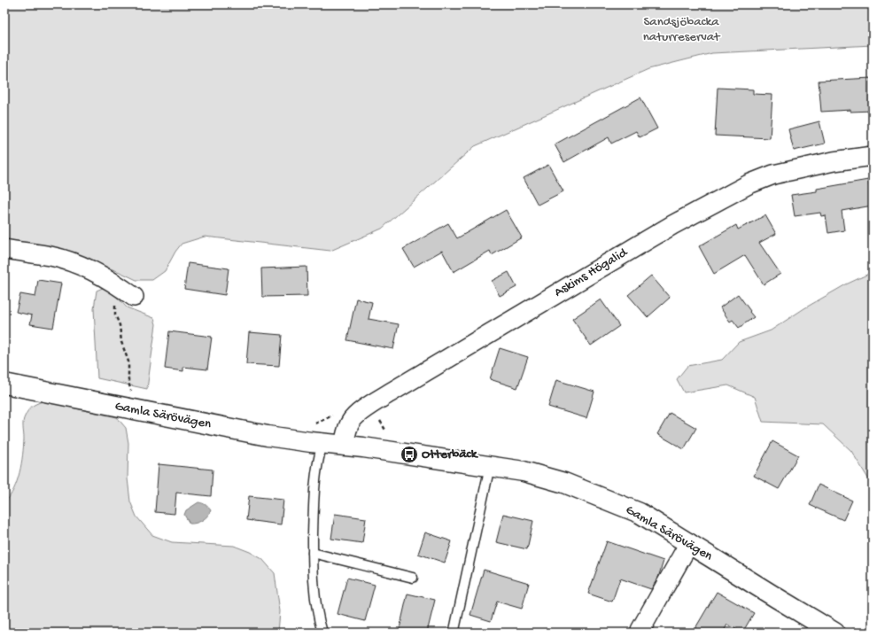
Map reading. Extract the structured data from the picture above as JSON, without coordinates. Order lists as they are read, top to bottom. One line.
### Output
{"streets":{"street":["Askims Högalid","Gamla Särövägen"]},"crossings":[["Askims Högalid","Gamla Särövägen"]],"parks":["Sandsjöbacka naturreservat"],"places":{"bus stop":["Otterbäck"]}}
